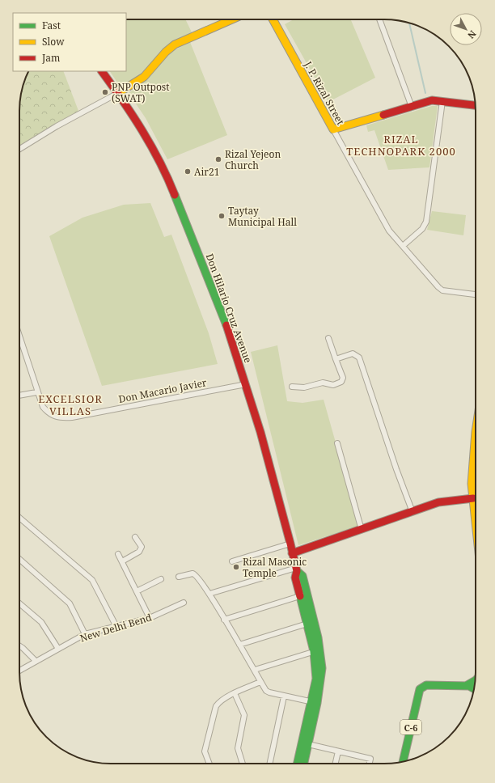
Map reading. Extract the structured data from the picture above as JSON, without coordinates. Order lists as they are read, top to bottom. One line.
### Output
{"streets":{"street":["J. P. Rizal Street","Don Hilario Cruz Avenue","Don Macario Javier","New Delhi Bend","C-6"]},"crossings":[["Don Hilario Cruz Avenue","Don Macario Javier"]],"districts":["RIZAL TECHNOPARK 2000","EXCELSIOR VILLAS"],"places":["PNP Outpost (SWAT)","Rizal Yejeon Church","Air21","Taytay Municipal Hall","Rizal Masonic Temple"],"legend":["Fast","Slow","Jam"],"north":"bottom right"}
